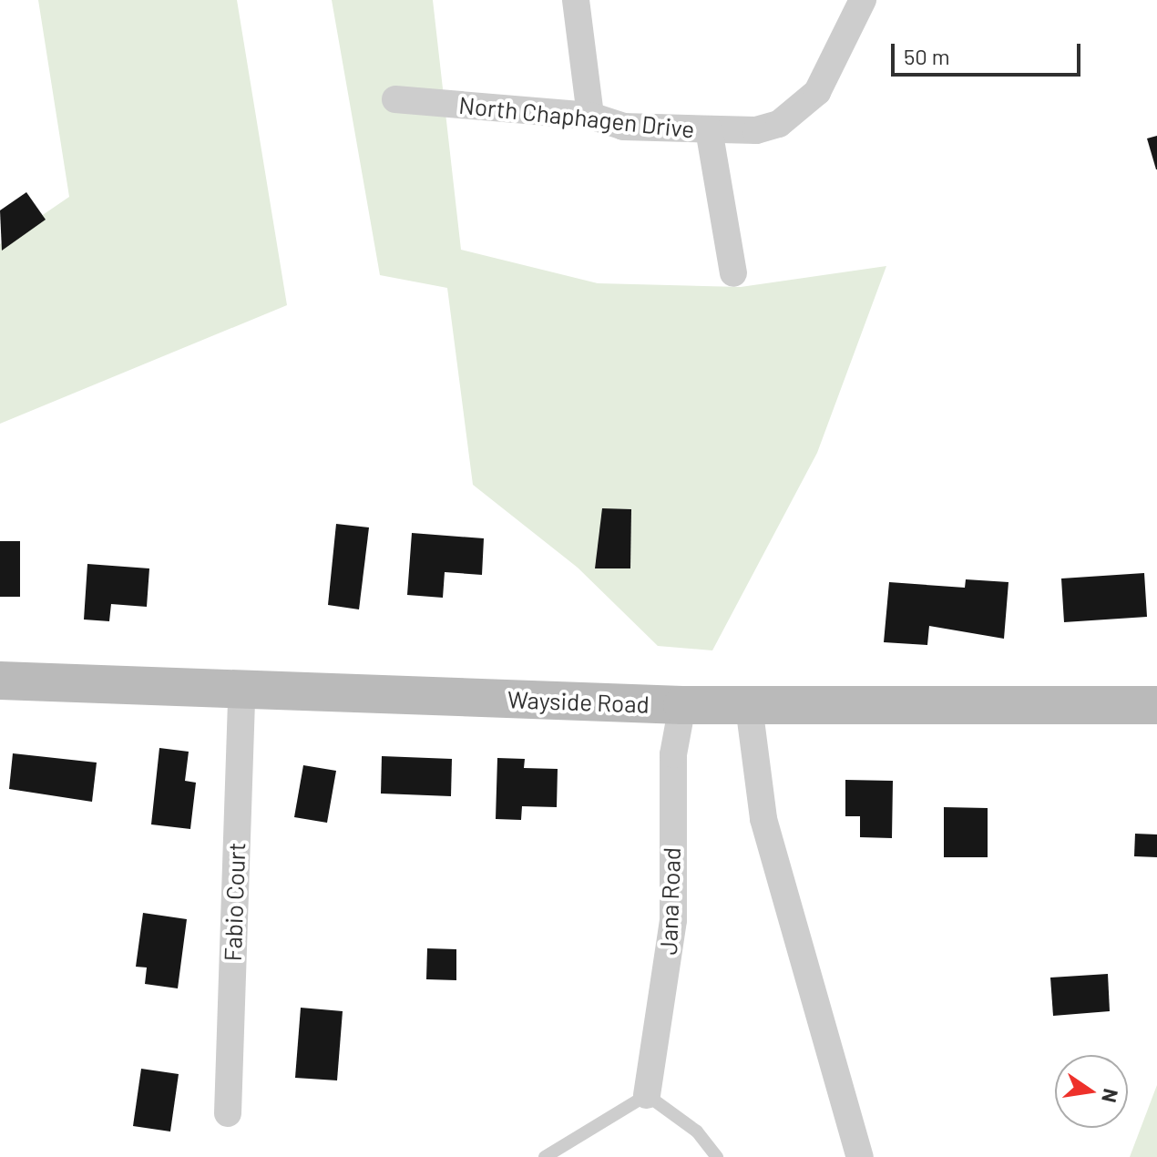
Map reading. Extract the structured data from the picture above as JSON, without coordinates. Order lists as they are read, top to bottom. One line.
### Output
{"streets":{"street":["North Chaphagen Drive","Wayside Road","Jana Road","Fabio Court"]},"crossings":[["Wayside Road","Jana Road"],["Wayside Road","Fabio Court"]],"scale_bar":"50 m","north":"right"}
